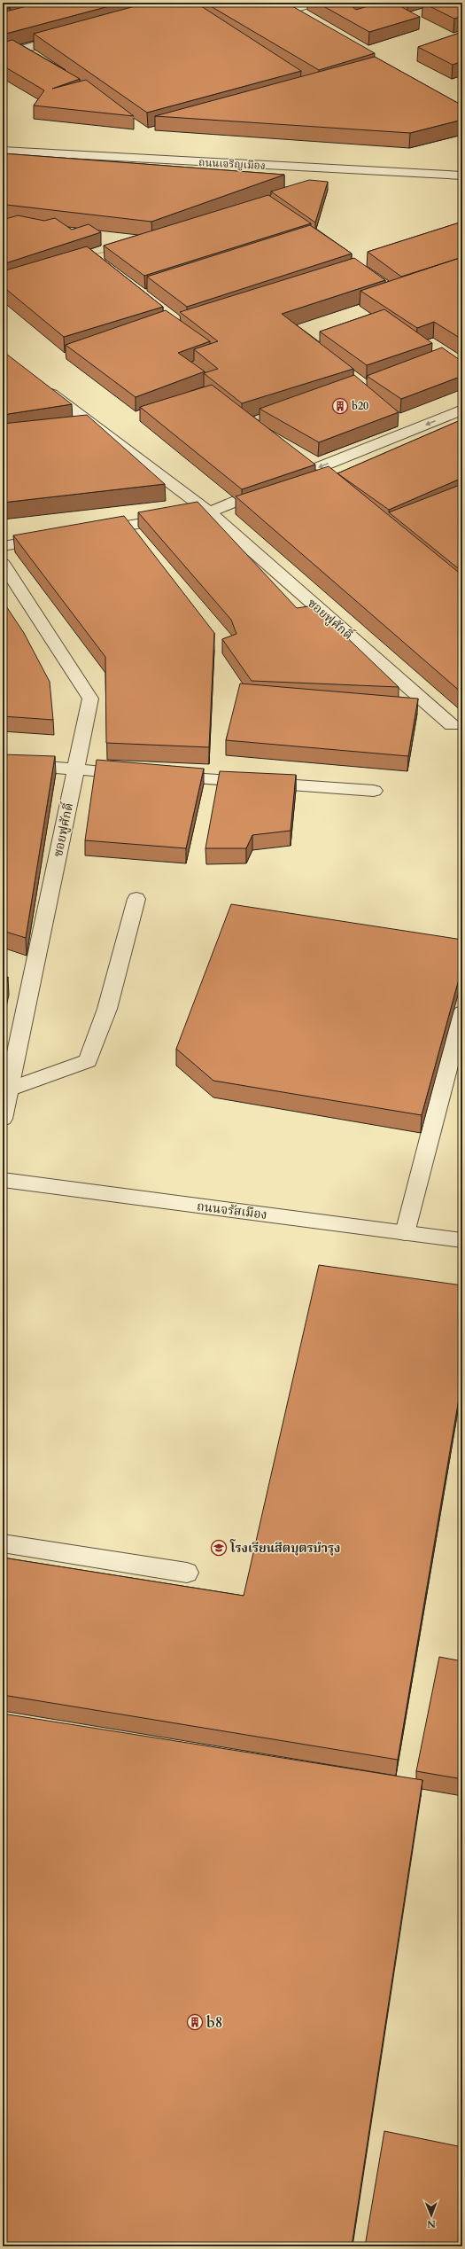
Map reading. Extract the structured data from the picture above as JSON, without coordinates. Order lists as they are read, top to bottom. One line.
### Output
{"streets":{"street":["ถนนเจริญเมือง","ซอยฟูศักดิ์","ถนนจรัสเมือง"]},"places":{"building":["b20","b8"],"school or university":["โรงเรียนสีตบุตรบำรุง"]},"north":"bottom"}
